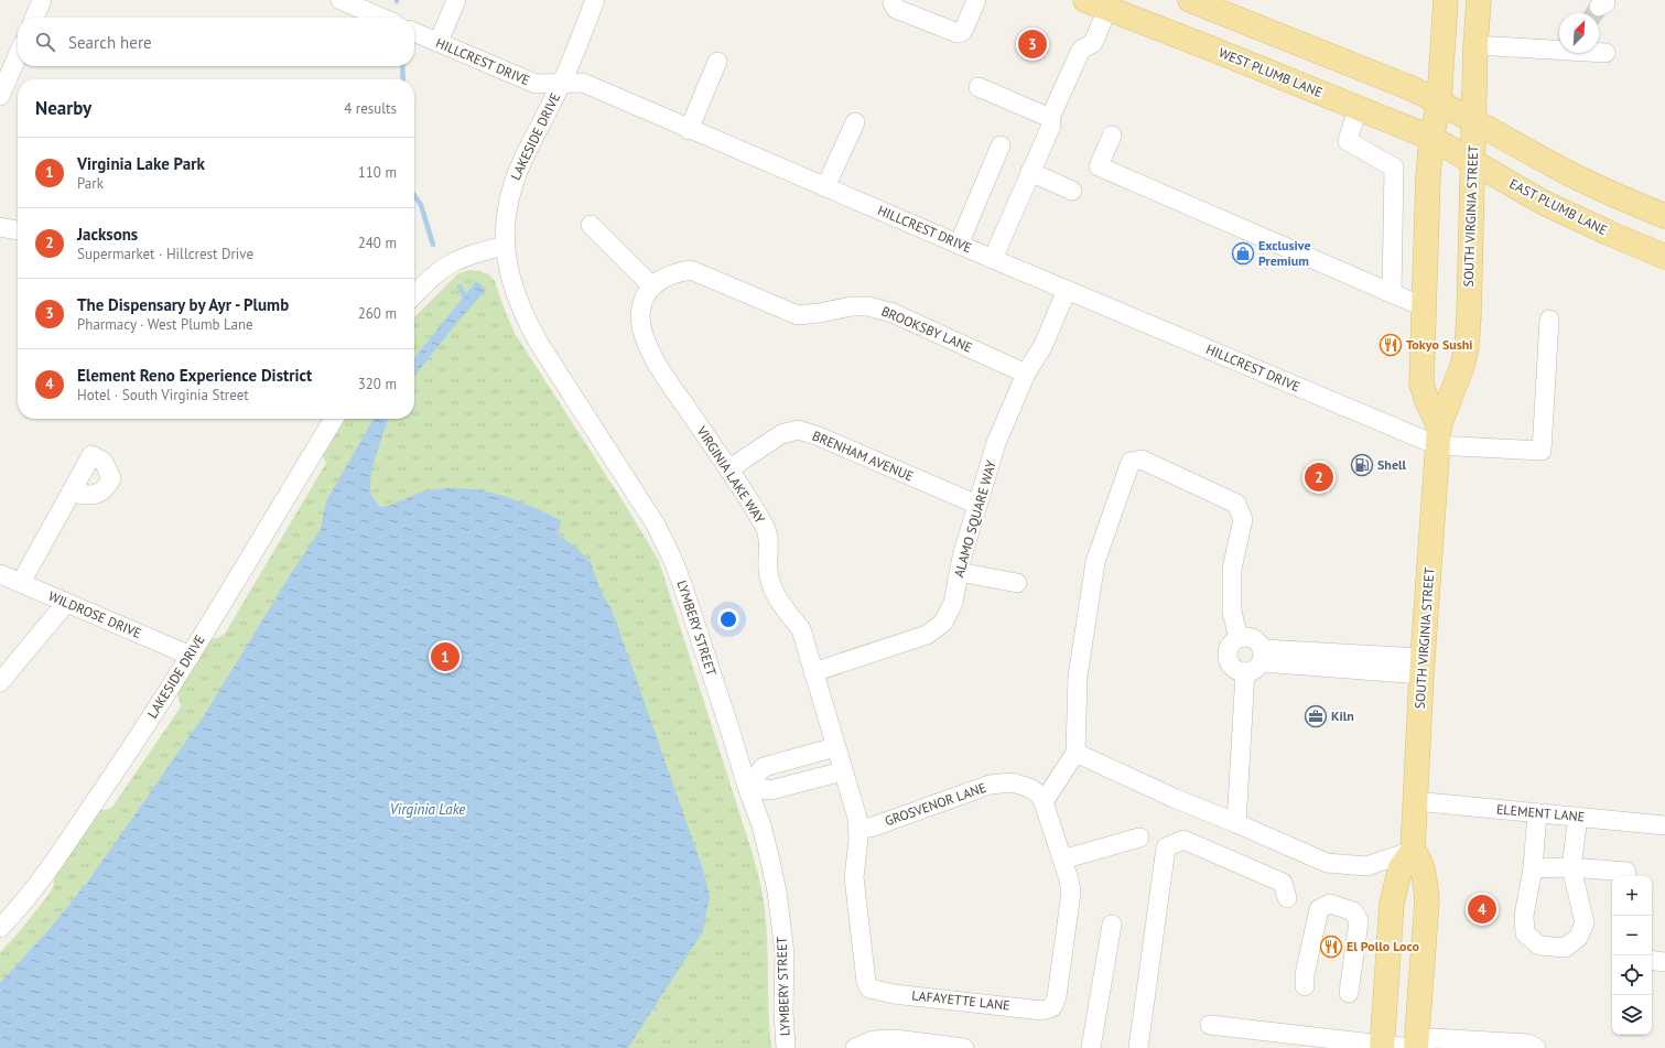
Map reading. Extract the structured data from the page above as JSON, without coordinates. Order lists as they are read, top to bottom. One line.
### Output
{"streets":{"main road":["WEST PLUMB LANE","EAST PLUMB LANE","SOUTH VIRGINIA STREET"],"street":["HILLCREST DRIVE","LAKESIDE DRIVE","BROOKSBY LANE","BRENHAM AVENUE","VIRGINIA LAKE WAY","ALAMO SQUARE WAY","WILDROSE DRIVE","LYMBERY STREET","GROSVENOR LANE","ELEMENT LANE","LAFAYETTE LANE"]},"crossings":[["HILLCREST DRIVE","LAKESIDE DRIVE"],["HILLCREST DRIVE","SOUTH VIRGINIA STREET"],["HILLCREST DRIVE","ALAMO SQUARE WAY"],["WEST PLUMB LANE","EAST PLUMB LANE"],["WEST PLUMB LANE","SOUTH VIRGINIA STREET"],["LAKESIDE DRIVE","WILDROSE DRIVE"],["LAKESIDE DRIVE","LYMBERY STREET"],["EAST PLUMB LANE","SOUTH VIRGINIA STREET"],["SOUTH VIRGINIA STREET","ELEMENT LANE"],["BROOKSBY LANE","VIRGINIA LAKE WAY"],["BROOKSBY LANE","ALAMO SQUARE WAY"],["BRENHAM AVENUE","VIRGINIA LAKE WAY"],["BRENHAM AVENUE","ALAMO SQUARE WAY"],["VIRGINIA LAKE WAY","ALAMO SQUARE WAY"],["VIRGINIA LAKE WAY","GROSVENOR LANE"],["VIRGINIA LAKE WAY","LAFAYETTE LANE"]],"water":["Virginia Lake"],"places":{"shop":["Exclusive Premium"],"restaurant":["Tokyo Sushi","El Pollo Loco"],"fuel station":["Shell"],"office":["Kiln"]},"north":"top right","page":{"search":"Search here","pins":["3","2","1","4"],"heading":["Nearby","4 results"],"list":[{"mark":"1","name":"Virginia Lake Park","note":"Park","value":"110 m"},{"mark":"2","name":"Jacksons","note":"Supermarket · Hillcrest Drive","value":"240 m"},{"mark":"3","name":"The Dispensary by Ayr - Plumb","note":"Pharmacy · West Plumb Lane","value":"260 m"},{"mark":"4","name":"Element Reno Experience District","note":"Hotel · South Virginia Street","value":"320 m"}],"map_buttons":["+","−"]}}
